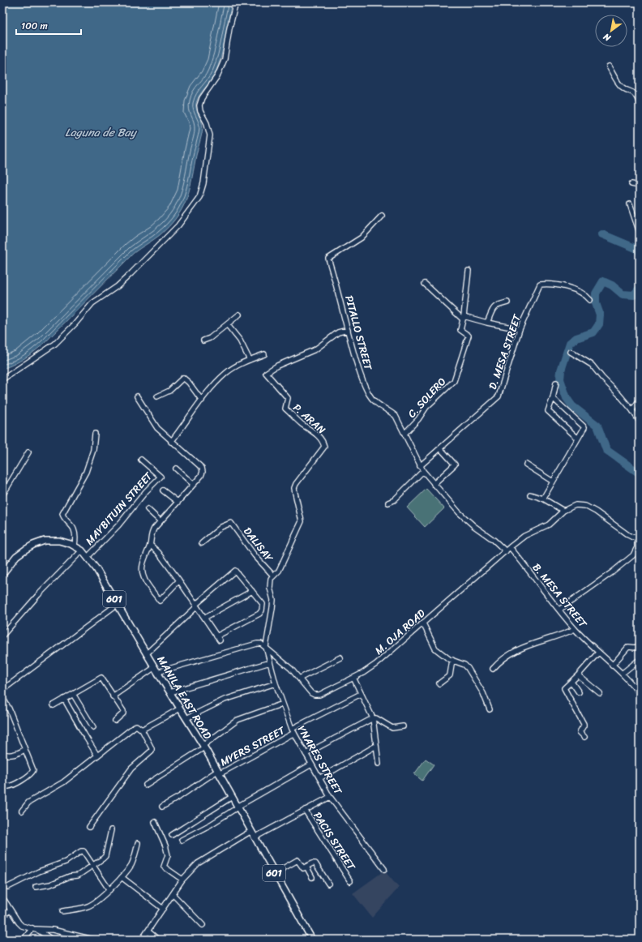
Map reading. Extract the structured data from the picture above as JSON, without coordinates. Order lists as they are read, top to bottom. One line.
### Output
{"streets":{"main road":["601","MANILA EAST ROAD"],"street":["PITALLO STREET","D. MESA STREET","C. SOLERO","P. ARAN","MAYBITUIN STREET","DALISAY","B. MESA STREET","M. OJA ROAD","MYERS STREET","YNARES STREET","PACIS STREET"]},"crossings":[["PITALLO STREET","D. MESA STREET"],["PITALLO STREET","C. SOLERO"],["PITALLO STREET","P. ARAN"],["PITALLO STREET","M. OJA ROAD"],["P. ARAN","DALISAY"],["MAYBITUIN STREET","MANILA EAST ROAD"],["B. MESA STREET","M. OJA ROAD"],["M. OJA ROAD","YNARES STREET"],["MANILA EAST ROAD","MYERS STREET"],["MYERS STREET","YNARES STREET"]],"water":["Laguna de Bay"],"scale_bar":"100 m","north":"bottom left"}
